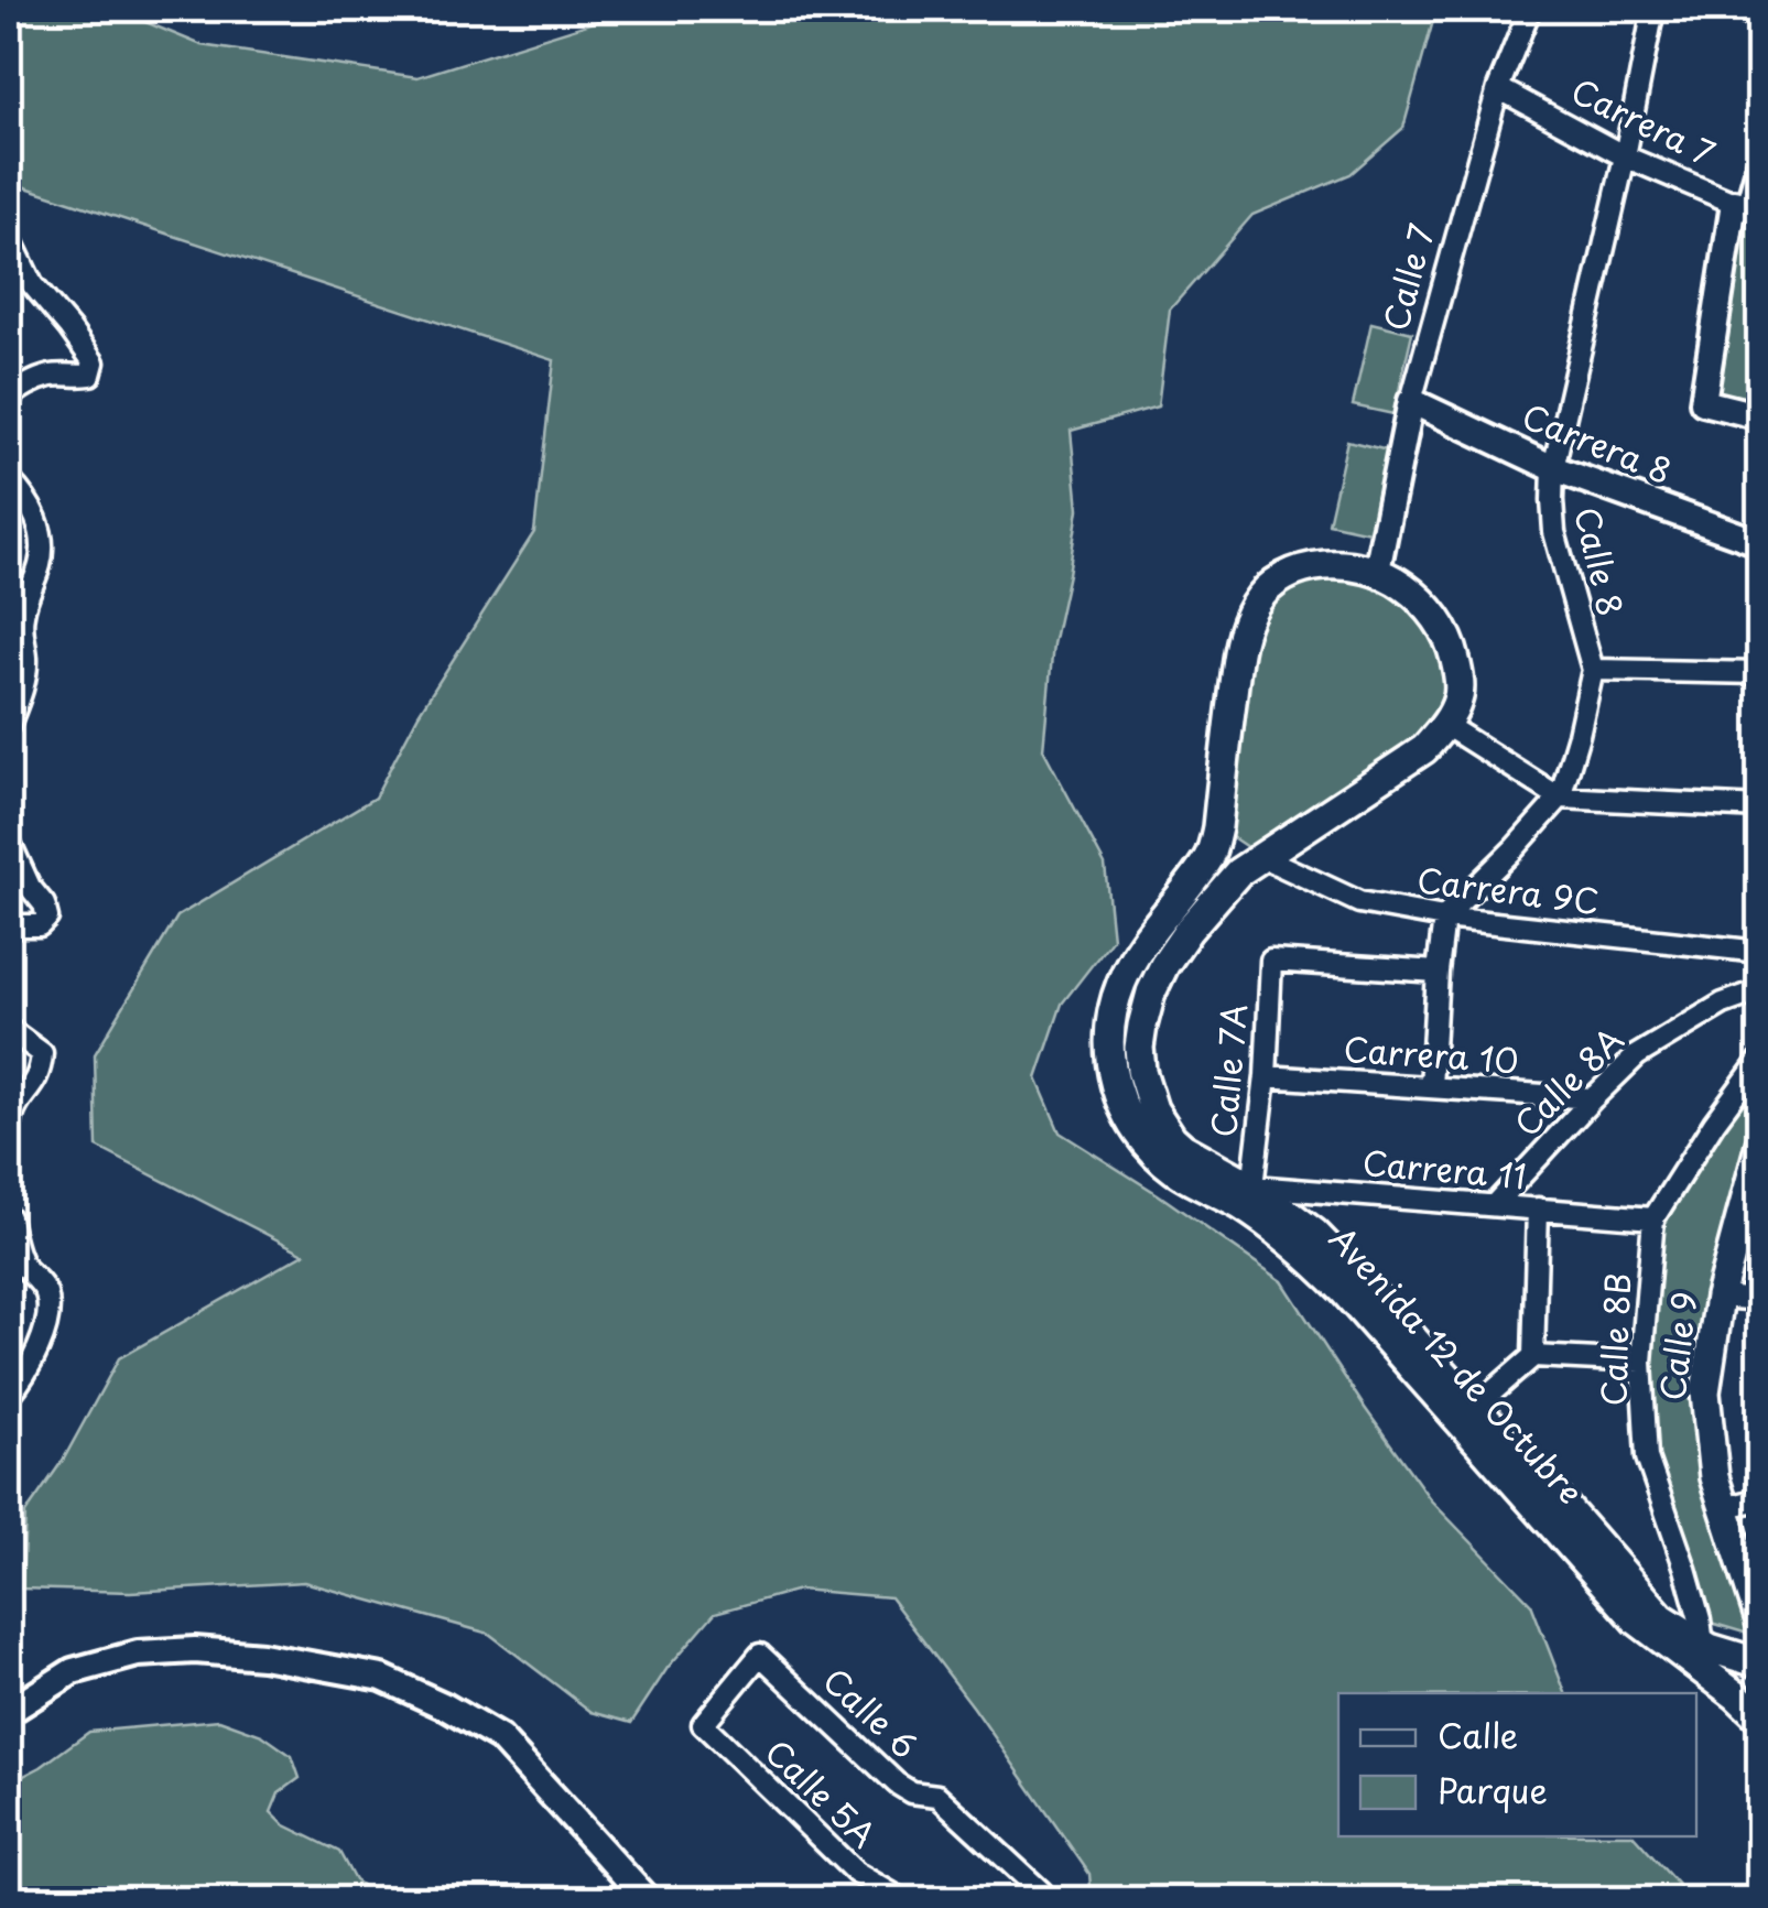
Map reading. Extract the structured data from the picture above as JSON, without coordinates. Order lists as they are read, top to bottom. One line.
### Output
{"streets":{"main road":["Calle 9","Avenida 12 de Octubre"],"street":["Carrera 7","Calle 7","Carrera 8","Calle 8","Carrera 9C","Carrera 10","Calle 7A","Calle 8A","Carrera 11","Calle 8B","Calle 6","Calle 5A"]},"crossings":[["Carrera 7","Calle 7"],["Carrera 7","Calle 8"],["Calle 7","Carrera 8"],["Calle 7","Avenida 12 de Octubre"],["Carrera 8","Calle 8"],["Calle 8","Carrera 9C"],["Carrera 9C","Avenida 12 de Octubre"],["Carrera 10","Calle 7A"],["Carrera 10","Calle 8A"],["Calle 7A","Carrera 11"],["Calle 7A","Avenida 12 de Octubre"],["Calle 8A","Carrera 11"],["Carrera 11","Calle 8B"],["Carrera 11","Avenida 12 de Octubre"],["Calle 8B","Avenida 12 de Octubre"],["Calle 6","Calle 5A"]],"legend":["Calle","Parque"]}
